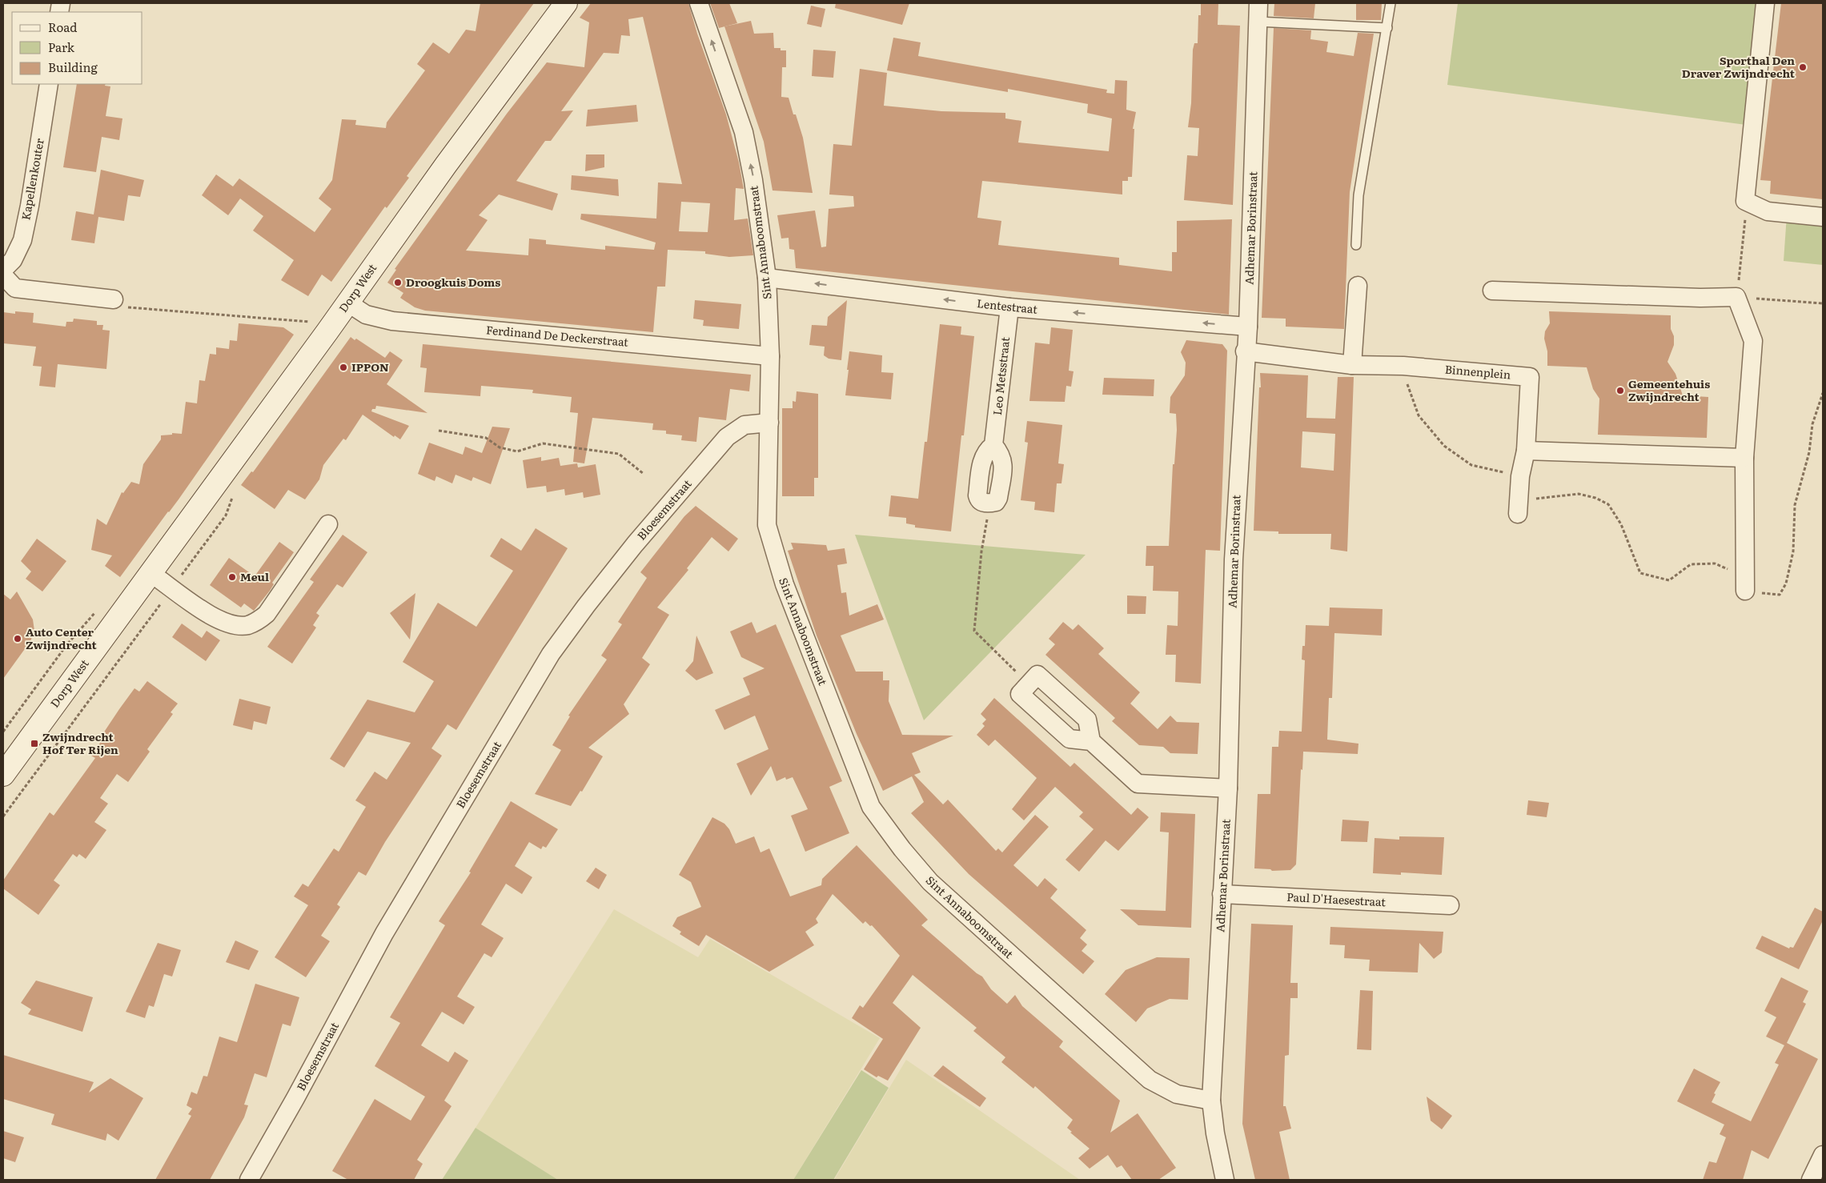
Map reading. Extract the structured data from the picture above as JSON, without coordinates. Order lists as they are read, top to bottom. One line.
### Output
{"streets":{"main road":["Dorp West"],"street":["Kapellenkouter","Adhemar Borinstraat","Sint Annaboomstraat","Lentestraat","Ferdinand De Deckerstraat","Binnenplein","Leo Metsstraat","Bloesemstraat","Paul D'Haesestraat"]},"crossings":[["Adhemar Borinstraat","Sint Annaboomstraat"],["Adhemar Borinstraat","Lentestraat"],["Adhemar Borinstraat","Binnenplein"],["Adhemar Borinstraat","Paul D'Haesestraat"],["Sint Annaboomstraat","Lentestraat"],["Sint Annaboomstraat","Ferdinand De Deckerstraat"],["Sint Annaboomstraat","Bloesemstraat"],["Dorp West","Ferdinand De Deckerstraat"],["Lentestraat","Leo Metsstraat"]],"one_way":["Lentestraat"],"places":{"other":["Sporthal Den Draver Zwijndrecht","Droogkuis Doms","IPPON","Gemeentehuis Zwijndrecht","Meul","Auto Center Zwijndrecht"],"transit":["Zwijndrecht Hof Ter Rijen"]},"legend":["Road","Park","Building"]}
